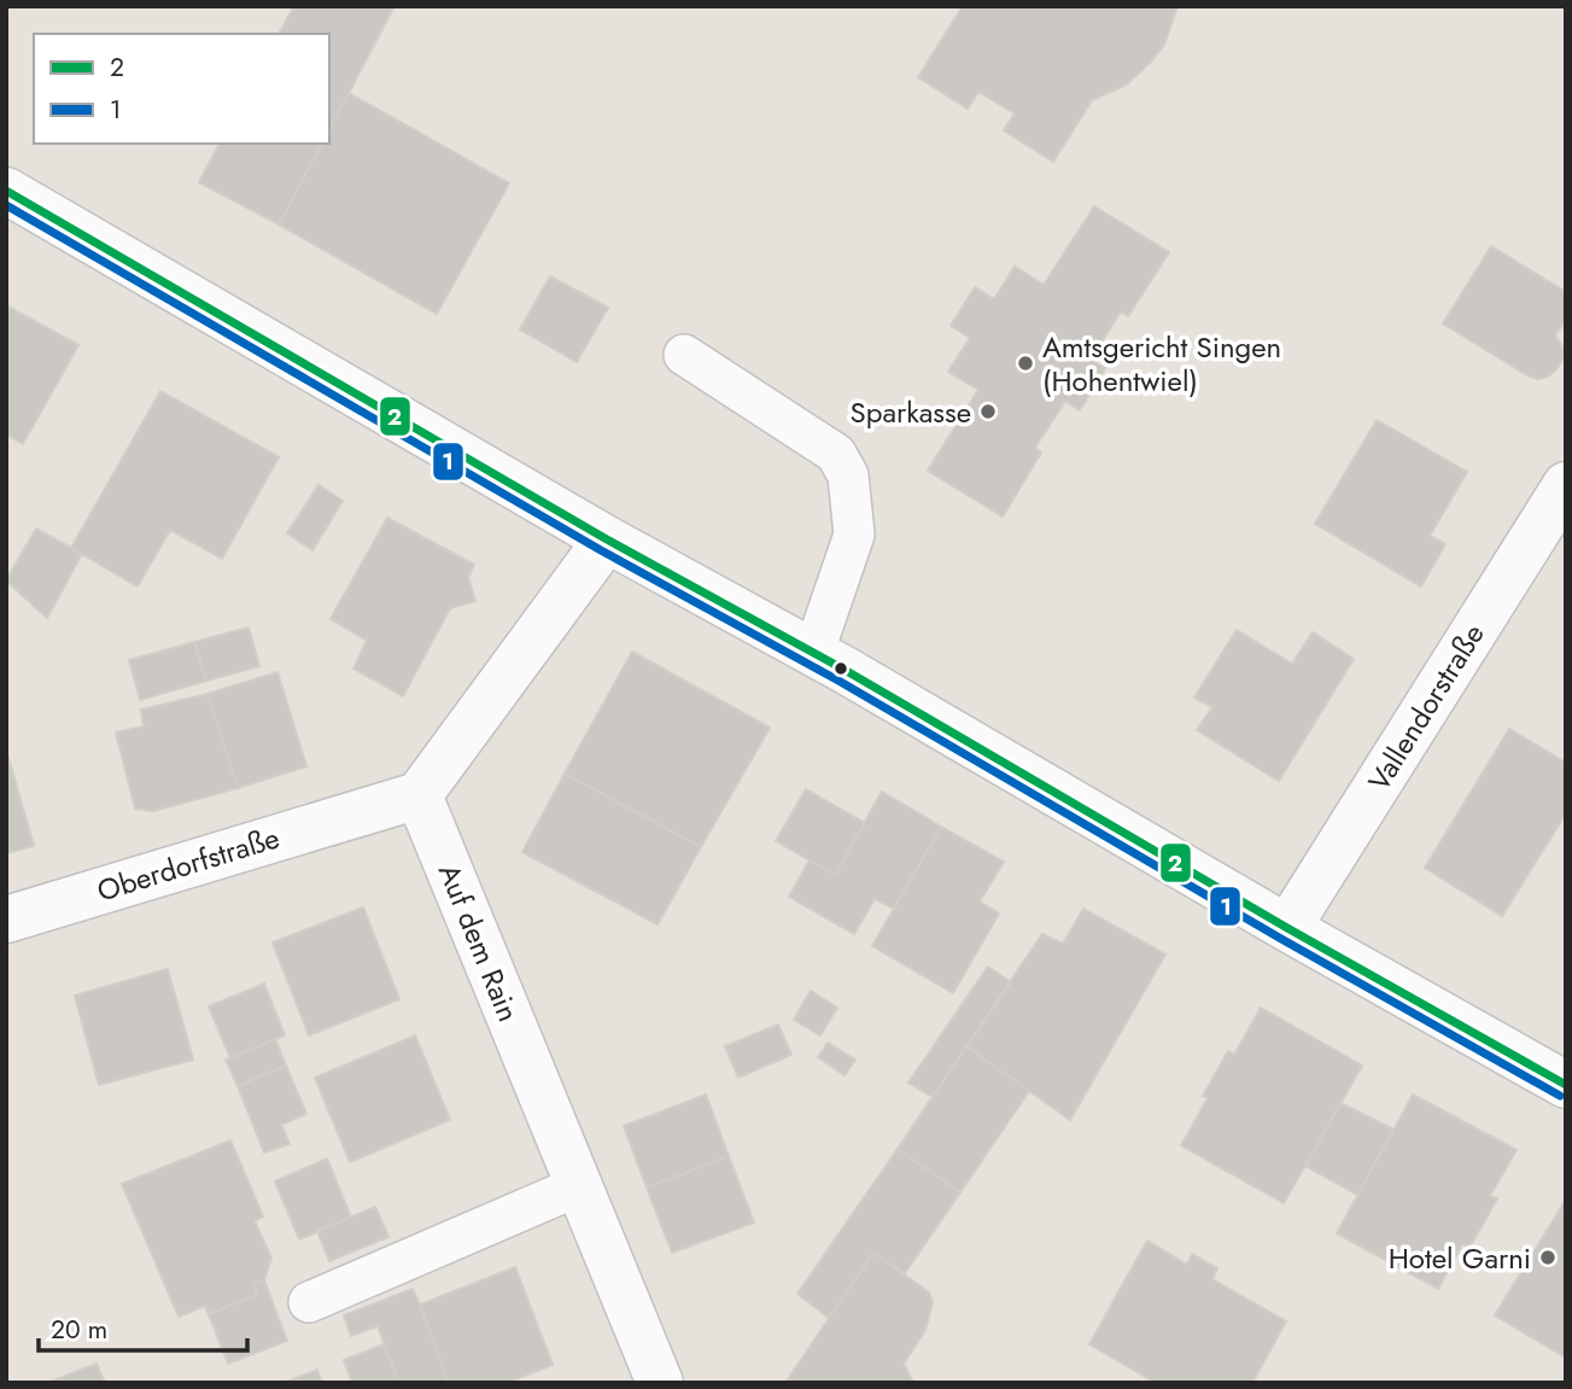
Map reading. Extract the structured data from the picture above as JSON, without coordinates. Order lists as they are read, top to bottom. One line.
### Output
{"streets":{"street":["Vallendorstraße","Oberdorfstraße","Auf dem Rain"]},"crossings":[["Oberdorfstraße","Auf dem Rain"]],"places":["Amtsgericht Singen (Hohentwiel)","Sparkasse","Hotel Garni"],"lines":["transit line 2","transit line 1"],"legend":["2","1"],"scale_bar":"20 m"}
